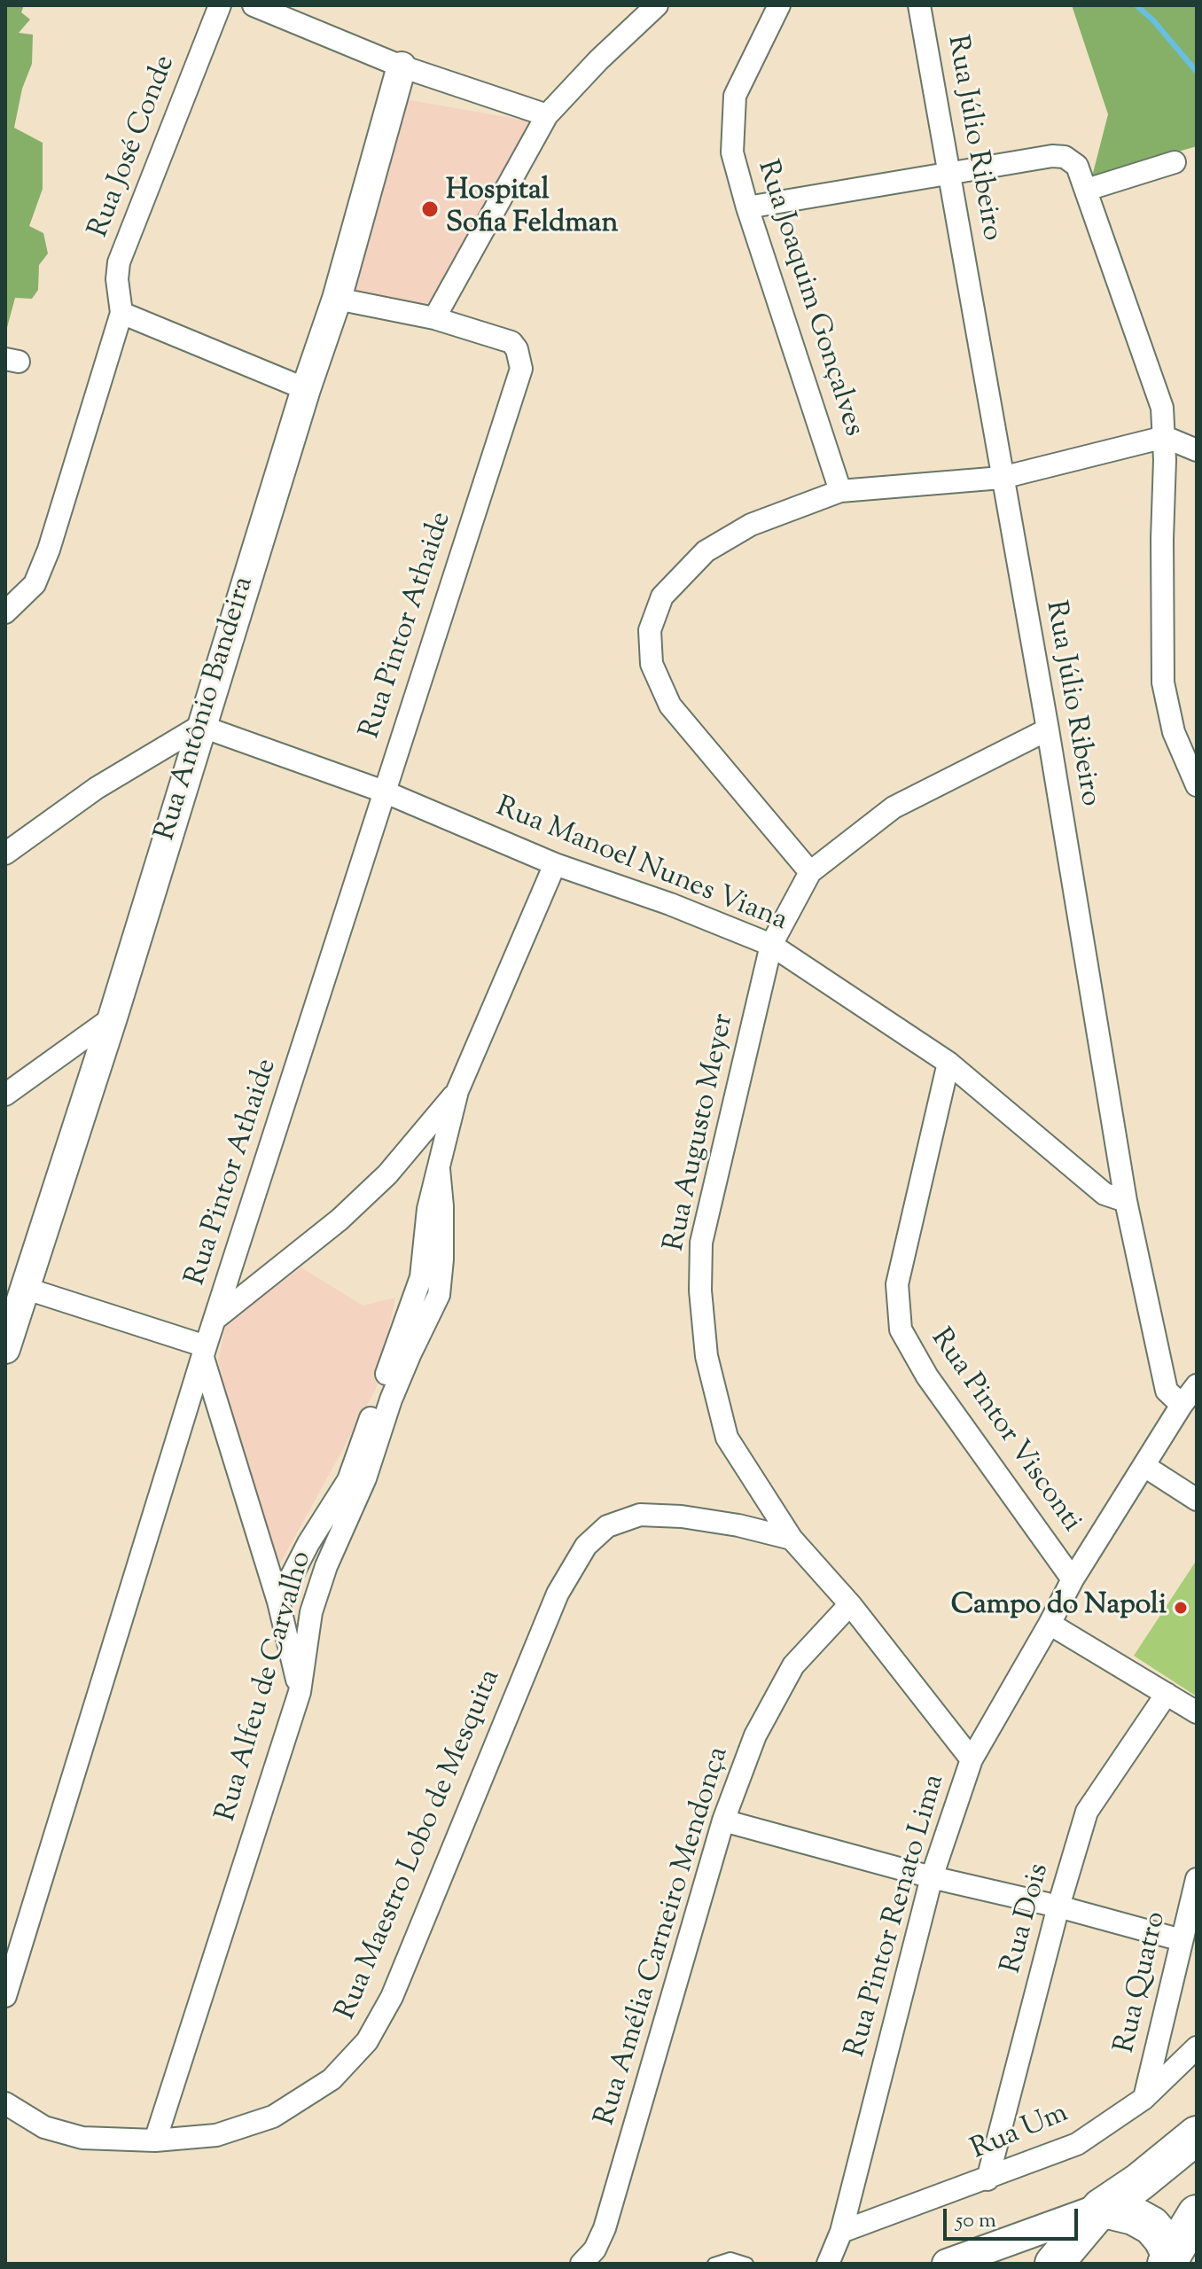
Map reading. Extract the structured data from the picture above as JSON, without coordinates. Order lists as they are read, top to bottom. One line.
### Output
{"streets":{"street":["Rua Júlio Ribeiro","Rua José Conde","Rua Joaquim Gonçalves","Rua Pintor Athaide","Rua Antônio Bandeira","Rua Manoel Nunes Viana","Rua Augusto Meyer","Rua Pintor Visconti","Rua Alfeu de Carvalho","Rua Maestro Lobo de Mesquita","Rua Pintor Renato Lima","Rua Dois","Rua Amélia Carneiro Mendonça","Rua Quatro","Rua Um"]},"crossings":[["Rua Júlio Ribeiro","Rua Manoel Nunes Viana"],["Rua Júlio Ribeiro","Rua Pintor Renato Lima"],["Rua Pintor Athaide","Rua Manoel Nunes Viana"],["Rua Antônio Bandeira","Rua Manoel Nunes Viana"],["Rua Manoel Nunes Viana","Rua Augusto Meyer"],["Rua Manoel Nunes Viana","Rua Pintor Visconti"],["Rua Manoel Nunes Viana","Rua Alfeu de Carvalho"],["Rua Augusto Meyer","Rua Maestro Lobo de Mesquita"],["Rua Augusto Meyer","Rua Pintor Renato Lima"],["Rua Augusto Meyer","Rua Amélia Carneiro Mendonça"],["Rua Pintor Visconti","Rua Pintor Renato Lima"],["Rua Alfeu de Carvalho","Rua Maestro Lobo de Mesquita"],["Rua Pintor Renato Lima","Rua Um"],["Rua Dois","Rua Um"],["Rua Quatro","Rua Um"]],"places":["Hospital Sofia Feldman","Campo do Napoli"],"scale_bar":"50 m"}
